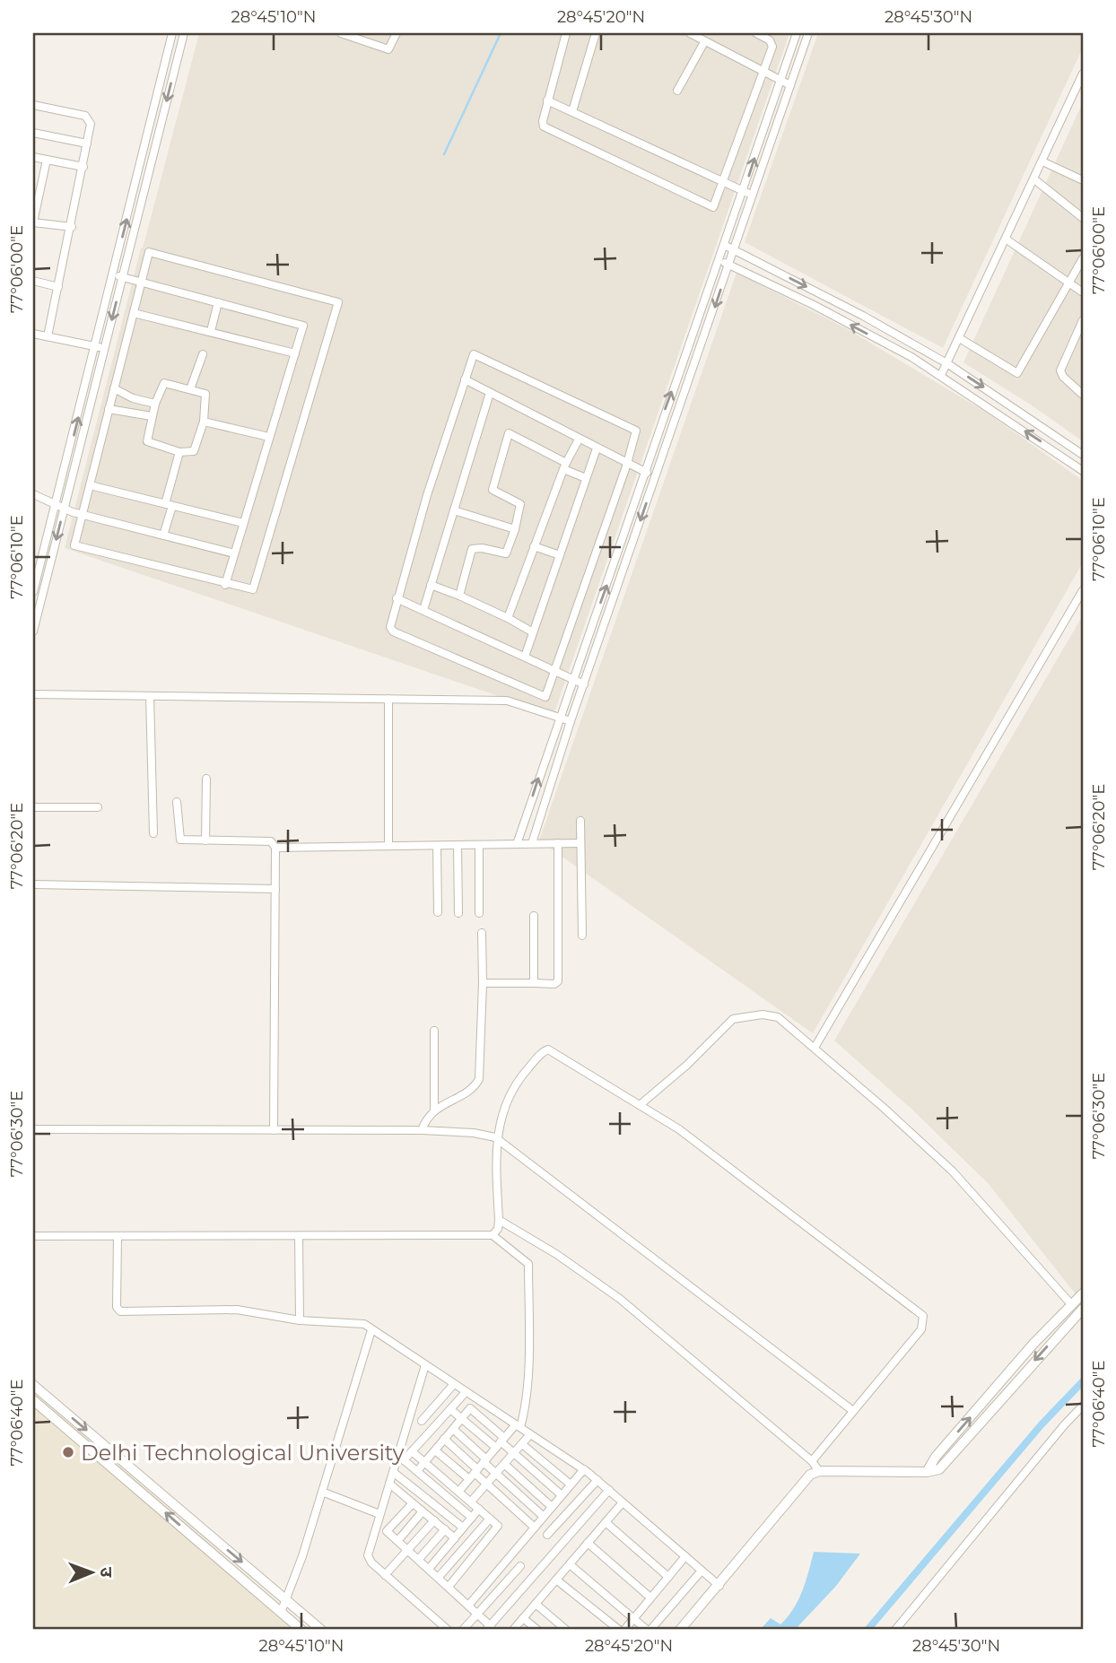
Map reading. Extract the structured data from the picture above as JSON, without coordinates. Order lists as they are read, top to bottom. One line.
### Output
{"places":["Delhi Technological University"],"north":"right","coordinates":["28°45'10\"N","28°45'20\"N","28°45'30\"N","77°06'00\"E","77°06'10\"E","77°06'20\"E","77°06'30\"E","77°06'40\"E"]}
